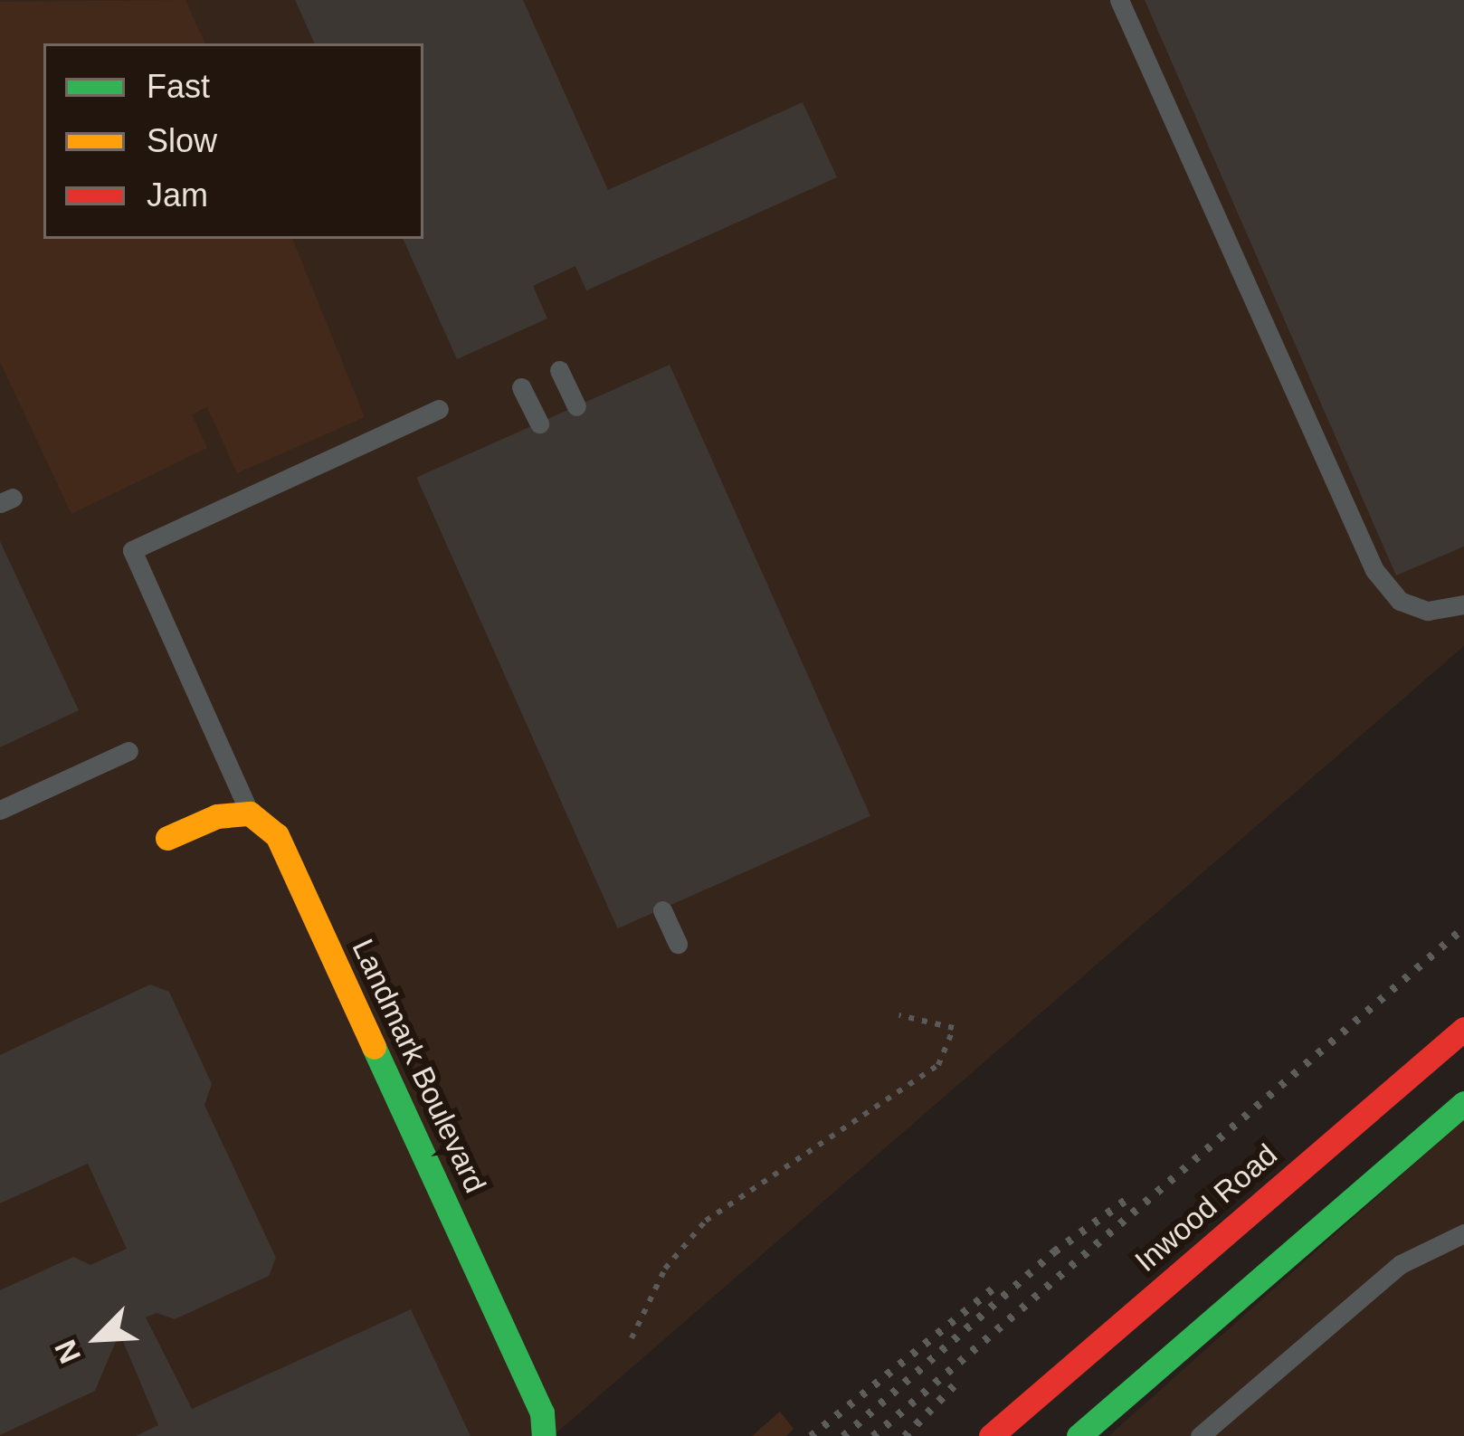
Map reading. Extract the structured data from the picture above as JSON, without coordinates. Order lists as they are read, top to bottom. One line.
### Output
{"streets":{"main road":["Landmark Boulevard","Inwood Road"]},"legend":["Fast","Slow","Jam"],"north":"bottom left"}
